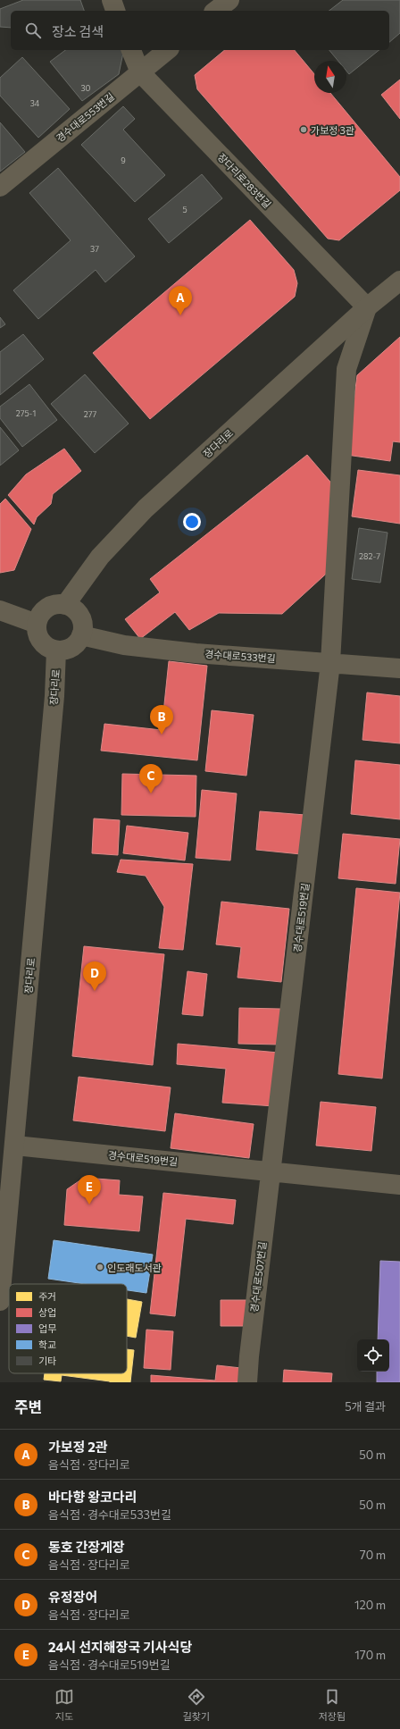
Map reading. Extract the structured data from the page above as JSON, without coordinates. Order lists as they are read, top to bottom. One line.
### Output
{"streets":{"street":["경수대로553번길","장다리로283번길","장다리로","경수대로533번길","경수대로519번길","경수대로507번길"]},"crossings":[["경수대로553번길","장다리로283번길"],["장다리로283번길","장다리로"],["장다리로","경수대로533번길"],["장다리로","경수대로519번길"],["경수대로533번길","경수대로519번길"],["경수대로519번길","경수대로507번길"]],"places":["가보정 3관","인도래도서관"],"house_numbers":["30","34","9","5","37","275-1","277","282-7"],"legend":["주거","상업","업무","학교","기타"],"north":"top","page":{"search":"장소 검색","pins":["A","B","C","D","E"],"heading":["주변","5개 결과"],"list":[{"mark":"A","name":"가보정 2관","note":"음식점 · 장다리로","value":"50 m"},{"mark":"B","name":"바다향 왕코다리","note":"음식점 · 경수대로533번길","value":"50 m"},{"mark":"C","name":"동호 간장게장","note":"음식점 · 장다리로","value":"70 m"},{"mark":"D","name":"유정장어","note":"음식점 · 장다리로","value":"120 m"},{"mark":"E","name":"24시 선지해장국 기사식당","note":"음식점 · 경수대로519번길","value":"170 m"}],"nav":["지도","길찾기","저장됨"]}}
